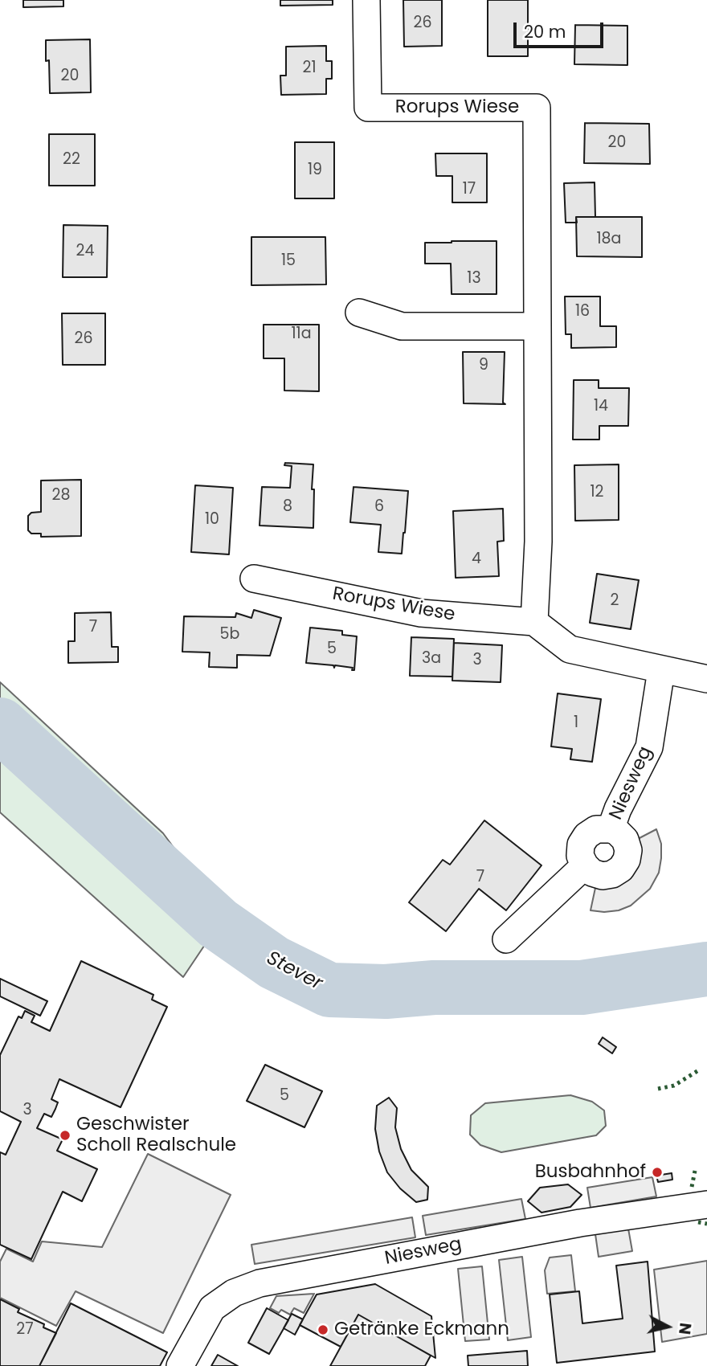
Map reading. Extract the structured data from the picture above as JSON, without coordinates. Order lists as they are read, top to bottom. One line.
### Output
{"streets":{"street":["Rorups Wiese","Niesweg"]},"water":["Stever"],"places":["Geschwister Scholl Realschule","Busbahnhof","Getränke Eckmann"],"house_numbers":["26","21","20","20","22","19","17","18a","24","15","13","16","11a","26","9","14","12","28","8","6","10","4","2","7","5b","5","3a","3","1","7","5","3","27"],"scale_bar":"20 m","north":"right"}
